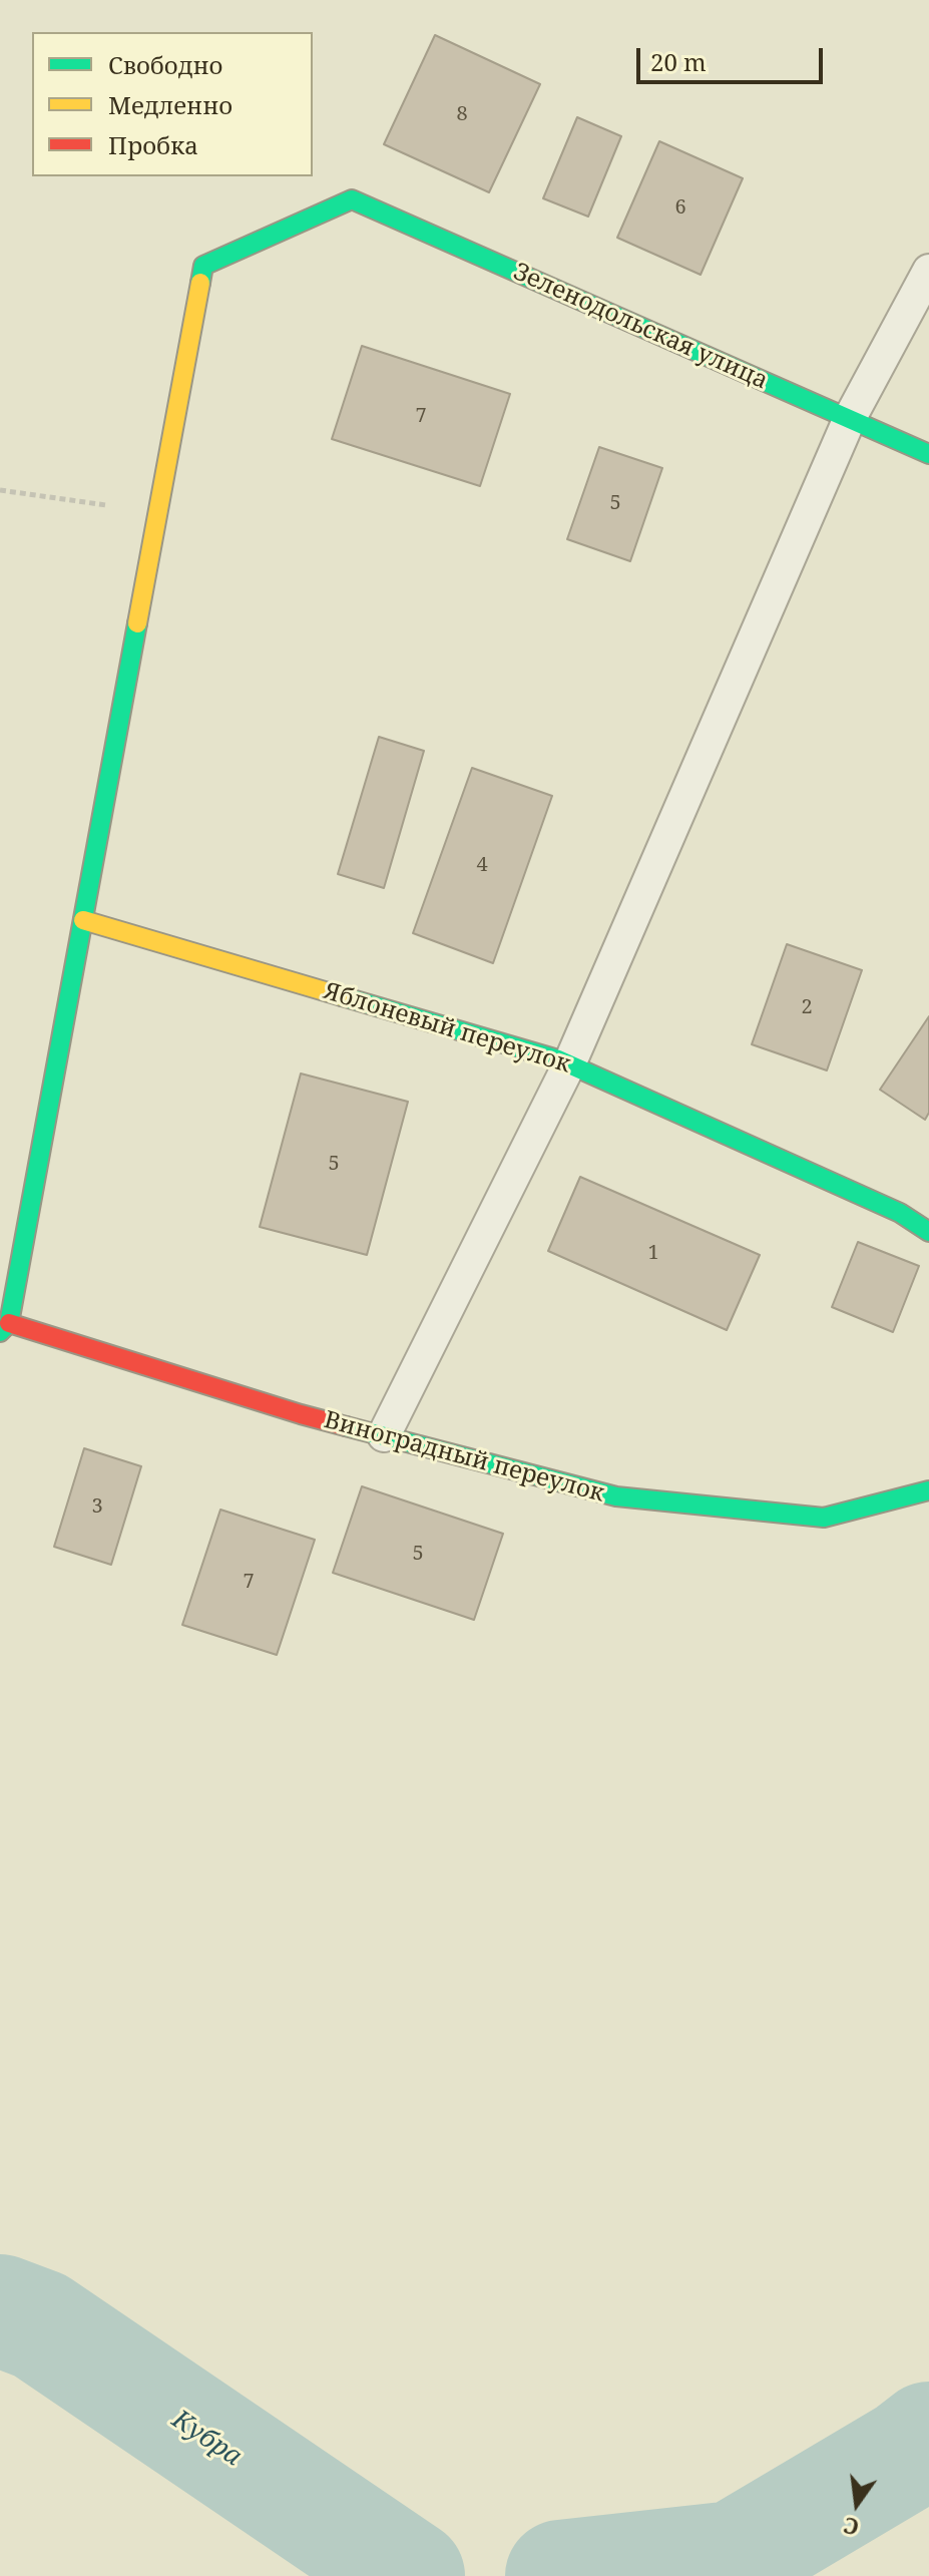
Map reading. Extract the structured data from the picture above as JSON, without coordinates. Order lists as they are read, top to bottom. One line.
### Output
{"streets":{"street":["Зеленодольская улица","Яблоневый переулок","Виноградный переулок"]},"water":["Кубра"],"house_numbers":["8","6","7","5","4","2","5","1","3","5","7"],"legend":["Свободно","Медленно","Пробка"],"scale_bar":"20 m","north":"bottom"}
